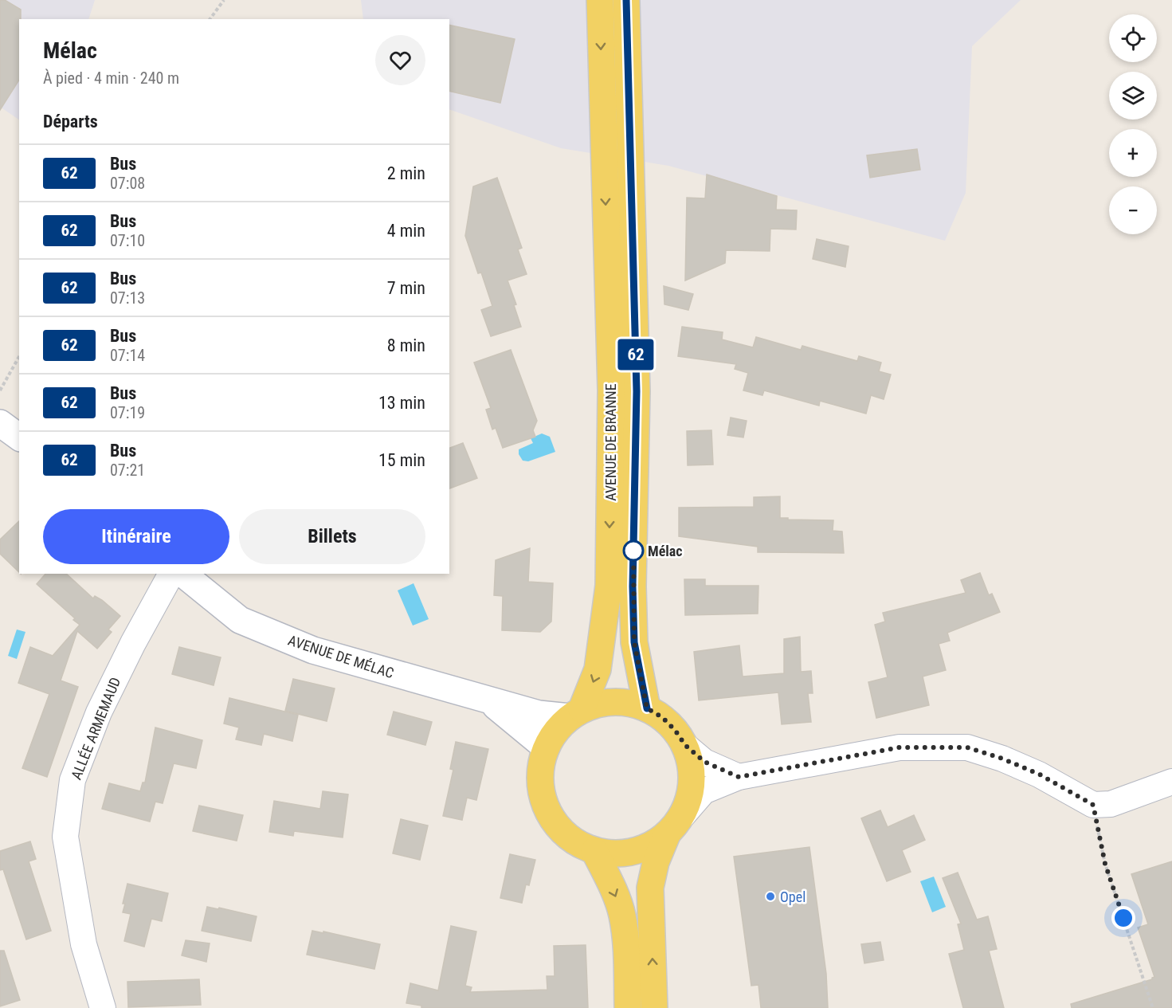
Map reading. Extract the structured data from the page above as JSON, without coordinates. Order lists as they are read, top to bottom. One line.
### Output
{"streets":{"main road":["AVENUE DE BRANNE"],"street":["AVENUE DE MÉLAC","ALLÉE ARMEMAUD"]},"crossings":[["AVENUE DE BRANNE","AVENUE DE MÉLAC"]],"places":["Mélac","Opel"],"lines":["bus line 62"],"page":{"on_map":"62","map_buttons":["+","−"],"heading":[["Mélac","À pied · 4 min · 240 m"],"Départs"],"list":[{"mark":"62","name":"Bus","note":"07:08","value":"2 min"},{"mark":"62","name":"Bus","note":"07:10","value":"4 min"},{"mark":"62","name":"Bus","note":"07:13","value":"7 min"},{"mark":"62","name":"Bus","note":"07:14","value":"8 min"},{"mark":"62","name":"Bus","note":"07:19","value":"13 min"},{"mark":"62","name":"Bus","note":"07:21","value":"15 min"}],"buttons":["Itinéraire","Billets"]}}
